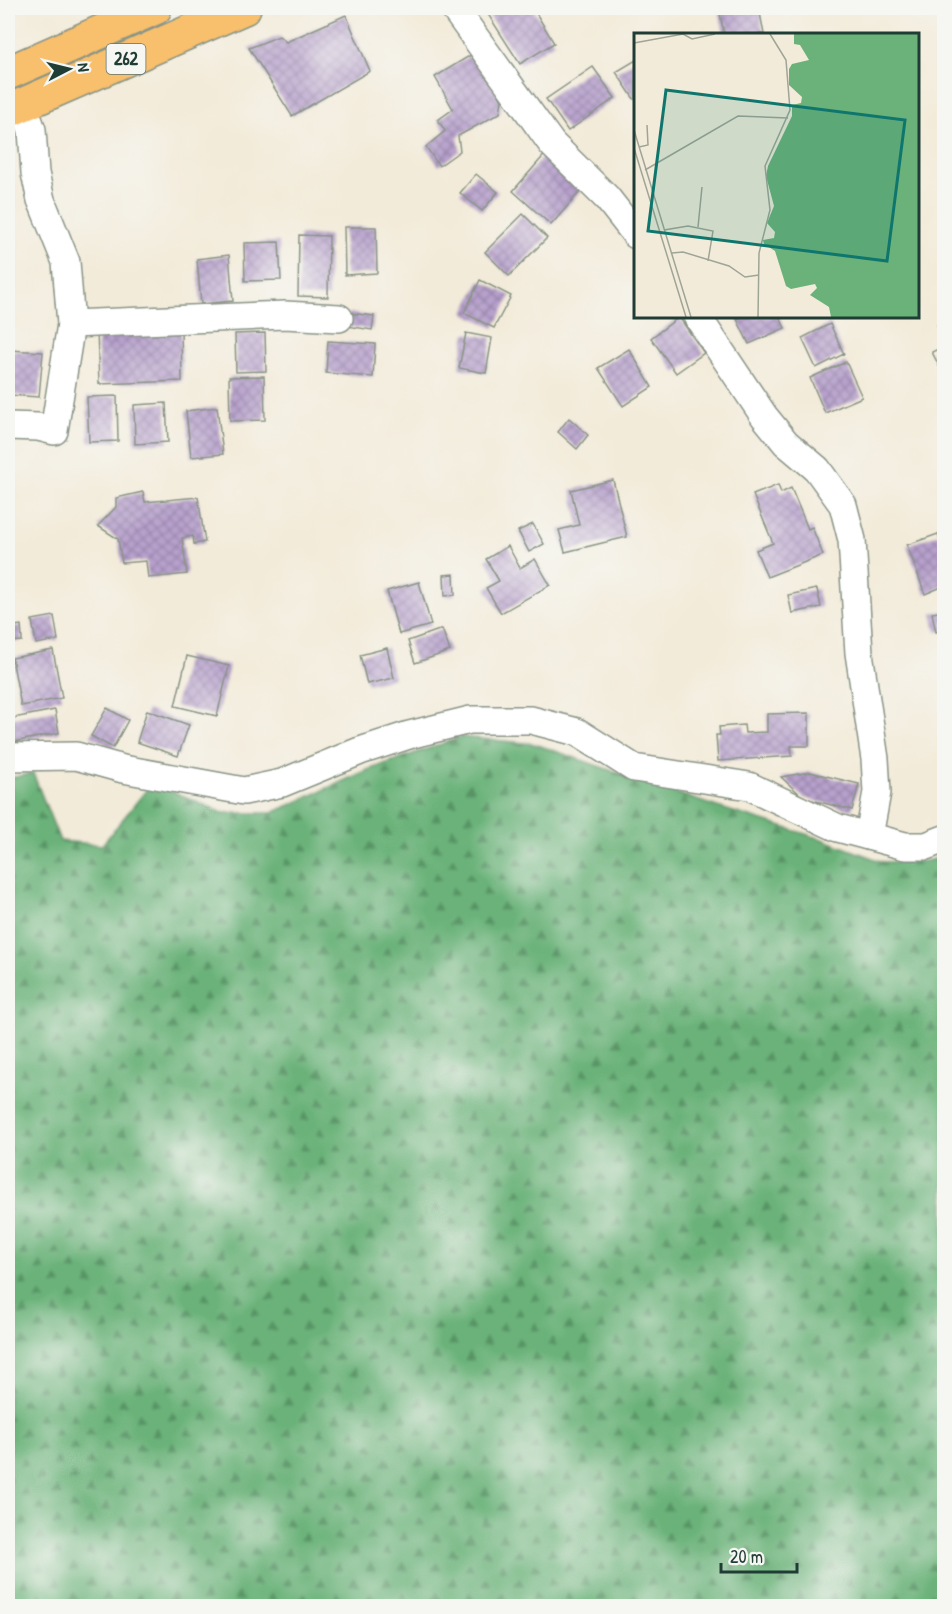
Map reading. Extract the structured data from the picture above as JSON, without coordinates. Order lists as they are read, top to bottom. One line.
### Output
{"streets":{"highway":["262"]},"scale_bar":"20 m","north":"right"}
